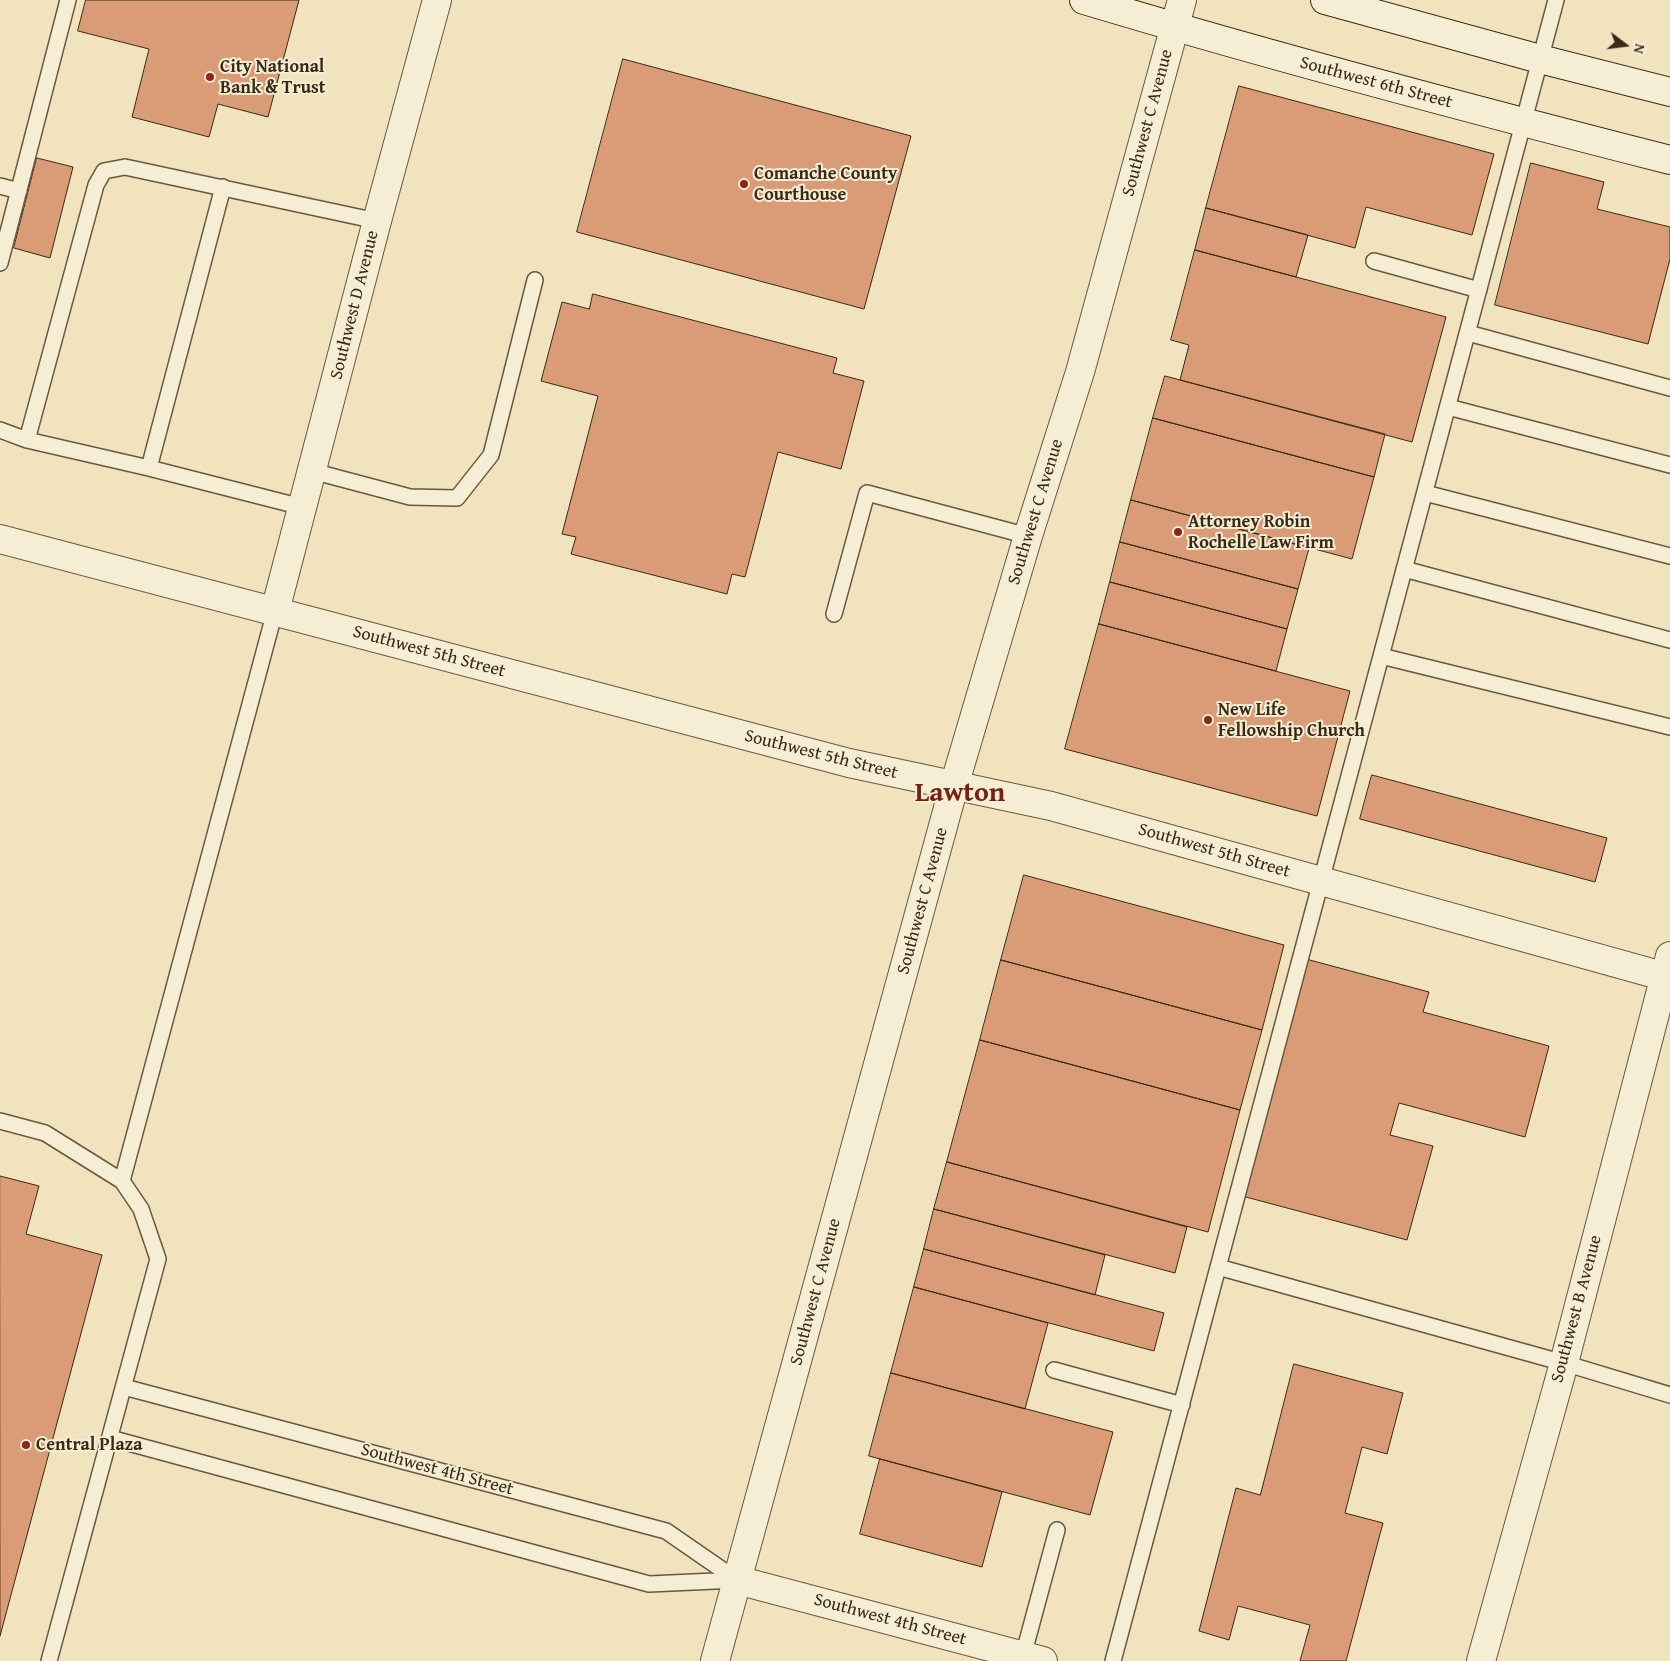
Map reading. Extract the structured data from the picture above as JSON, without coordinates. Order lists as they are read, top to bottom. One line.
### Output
{"streets":{"street":["Southwest 6th Street","Southwest C Avenue","Southwest D Avenue","Southwest 5th Street","Southwest B Avenue","Southwest 4th Street"]},"crossings":[["Southwest 6th Street","Southwest C Avenue"],["Southwest C Avenue","Southwest 5th Street"],["Southwest C Avenue","Southwest 4th Street"],["Southwest D Avenue","Southwest 5th Street"],["Southwest 5th Street","Southwest B Avenue"]],"districts":["Lawton"],"places":["City National Bank & Trust","Comanche County Courthouse","Attorney Robin Rochelle Law Firm","New Life Fellowship Church","Central Plaza"],"north":"right"}
